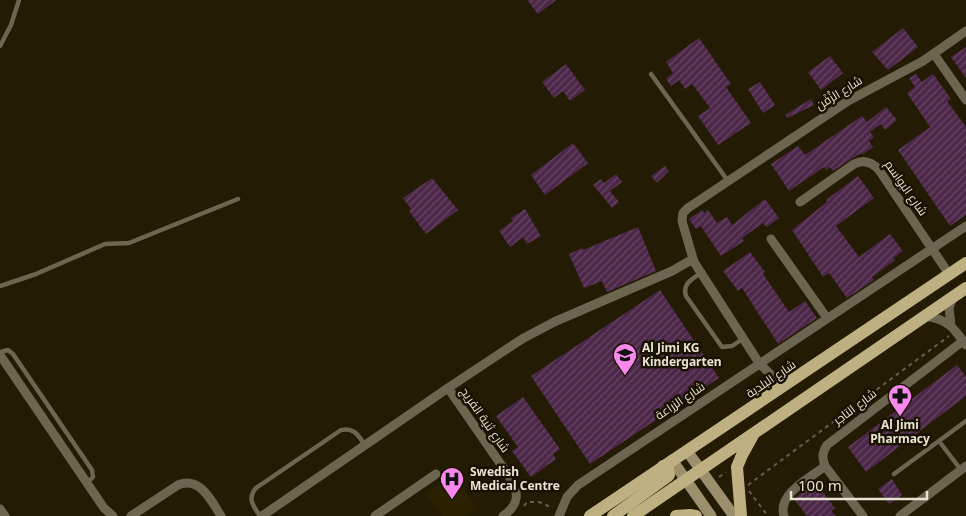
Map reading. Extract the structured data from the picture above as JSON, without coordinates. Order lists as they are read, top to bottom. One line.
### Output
{"streets":{"main road":["شارع البلدية"],"street":["شارع الزَّفْن","شارع البواسم","شارع الزراعة","شارع التاجر","شارع ثنية الفريج"]},"crossings":[["شارع الزَّفْن","شارع البلدية"],["شارع الزَّفْن","شارع الزراعة"],["شارع البواسم","شارع البلدية"],["شارع البواسم","شارع الزراعة"]],"places":{"school or university":["Al Jimi KG Kindergarten"],"pharmacy":["Al Jimi Pharmacy"],"hospital":["Swedish Medical Centre"]},"scale_bar":"100 m"}
